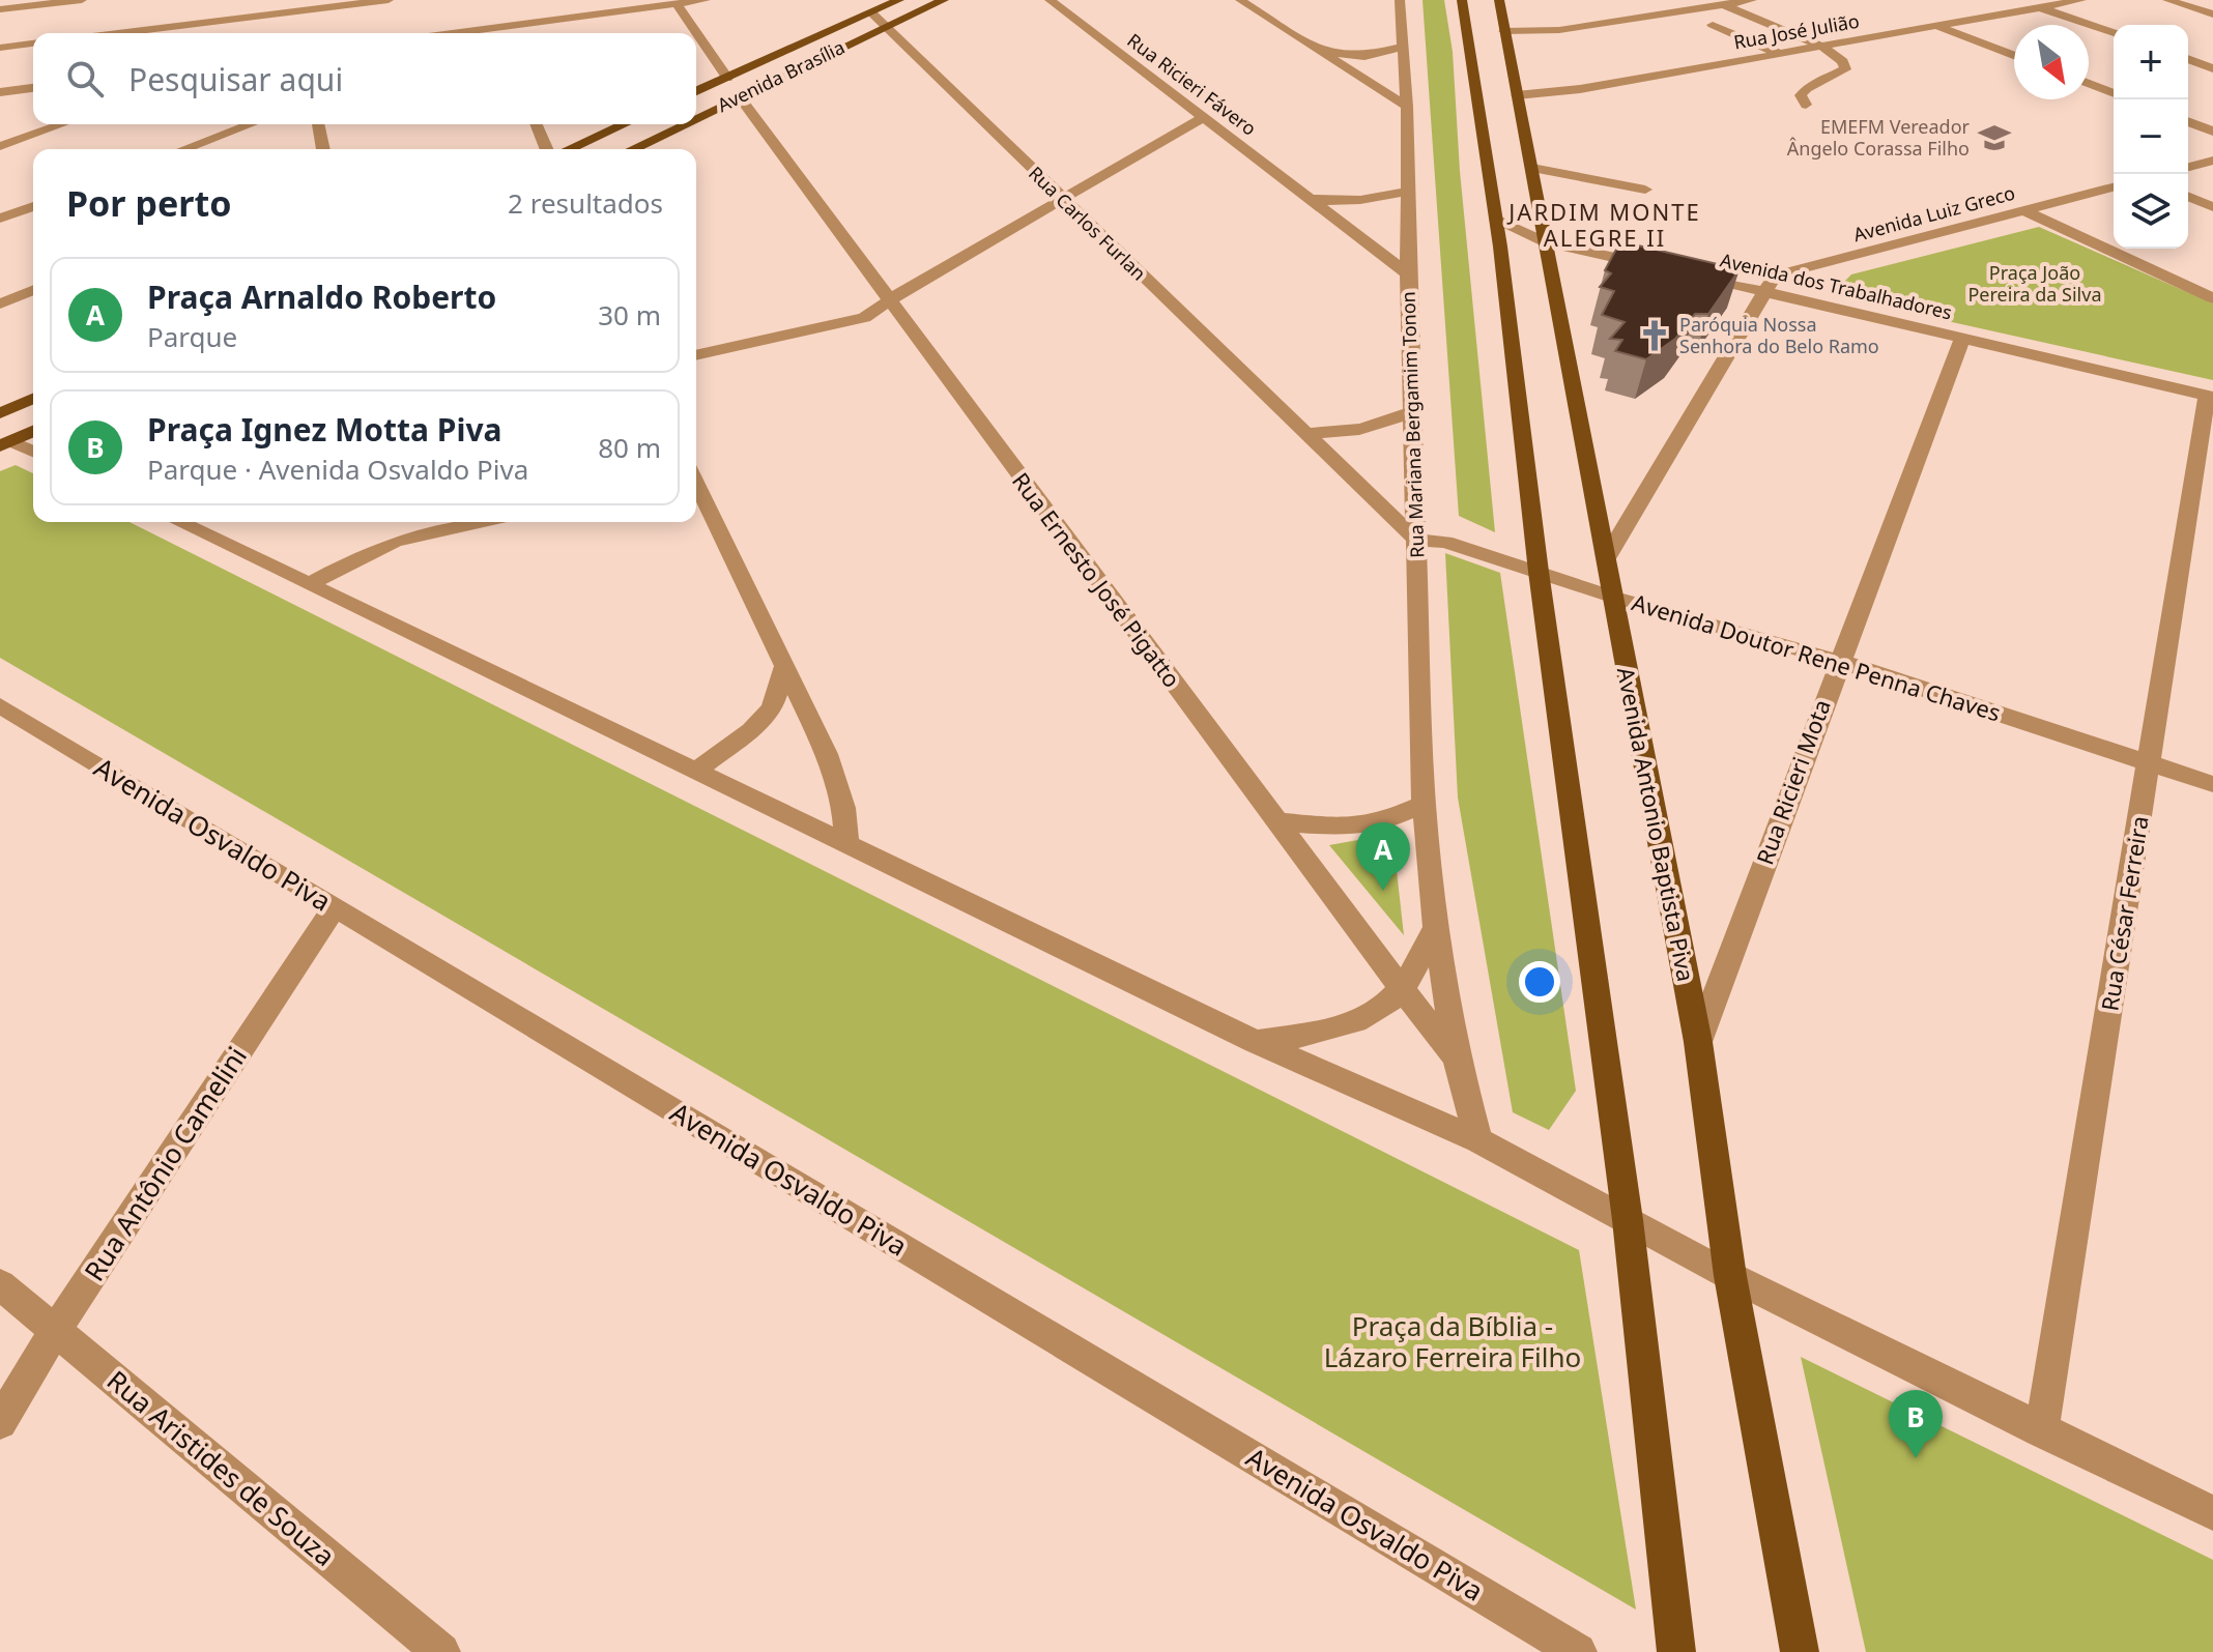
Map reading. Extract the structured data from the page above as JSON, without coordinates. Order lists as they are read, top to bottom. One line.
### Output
{"streets":{"main road":["Avenida Brasília","Avenida Antonio Baptista Piva"],"street":["Rua José Julião","Rua Ricieri Fávero","Avenida Luiz Greco","Rua Carlos Furlan","Avenida dos Trabalhadores","Rua Mariana Bergamim Tonon","Rua Ernesto José Pigatto","Avenida Doutor Rene Penna Chaves","Rua Ricieri Mota","Avenida Osvaldo Piva","Rua César Ferreira","Rua Antônio Camelini","Rua Aristides de Souza"]},"crossings":[["Rua José Julião","Avenida Antonio Baptista Piva"],["Avenida Brasília","Rua Carlos Furlan"],["Avenida Brasília","Rua Ernesto José Pigatto"],["Rua Ricieri Fávero","Rua Mariana Bergamim Tonon"],["Avenida Luiz Greco","Avenida dos Trabalhadores"],["Rua Carlos Furlan","Rua Mariana Bergamim Tonon"],["Rua Carlos Furlan","Avenida Doutor Rene Penna Chaves"],["Avenida dos Trabalhadores","Rua Ricieri Mota"],["Avenida dos Trabalhadores","Avenida Antonio Baptista Piva"],["Avenida dos Trabalhadores","Rua César Ferreira"],["Rua Mariana Bergamim Tonon","Rua Ernesto José Pigatto"],["Rua Mariana Bergamim Tonon","Avenida Doutor Rene Penna Chaves"],["Avenida Doutor Rene Penna Chaves","Rua Ricieri Mota"],["Avenida Doutor Rene Penna Chaves","Avenida Antonio Baptista Piva"],["Avenida Doutor Rene Penna Chaves","Rua César Ferreira"],["Rua Ricieri Mota","Avenida Antonio Baptista Piva"],["Avenida Osvaldo Piva","Rua Antônio Camelini"],["Rua Antônio Camelini","Rua Aristides de Souza"]],"districts":["JARDIM MONTE ALEGRE II"],"parks":["Praça João Pereira da Silva","Praça da Bíblia - Lázaro Ferreira Filho"],"places":{"school or university":["EMEFM Vereador Ângelo Corassa Filho"],"church":["Paróquia Nossa Senhora do Belo Ramo"]},"north":"bottom right","page":{"map_buttons":["+","−"],"search":"Pesquisar aqui","heading":["Por perto","2 resultados"],"list":[{"mark":"A","name":"Praça Arnaldo Roberto","note":"Parque","value":"30 m"},{"mark":"B","name":"Praça Ignez Motta Piva","note":"Parque · Avenida Osvaldo Piva","value":"80 m"}],"pins":["A","B"]}}
